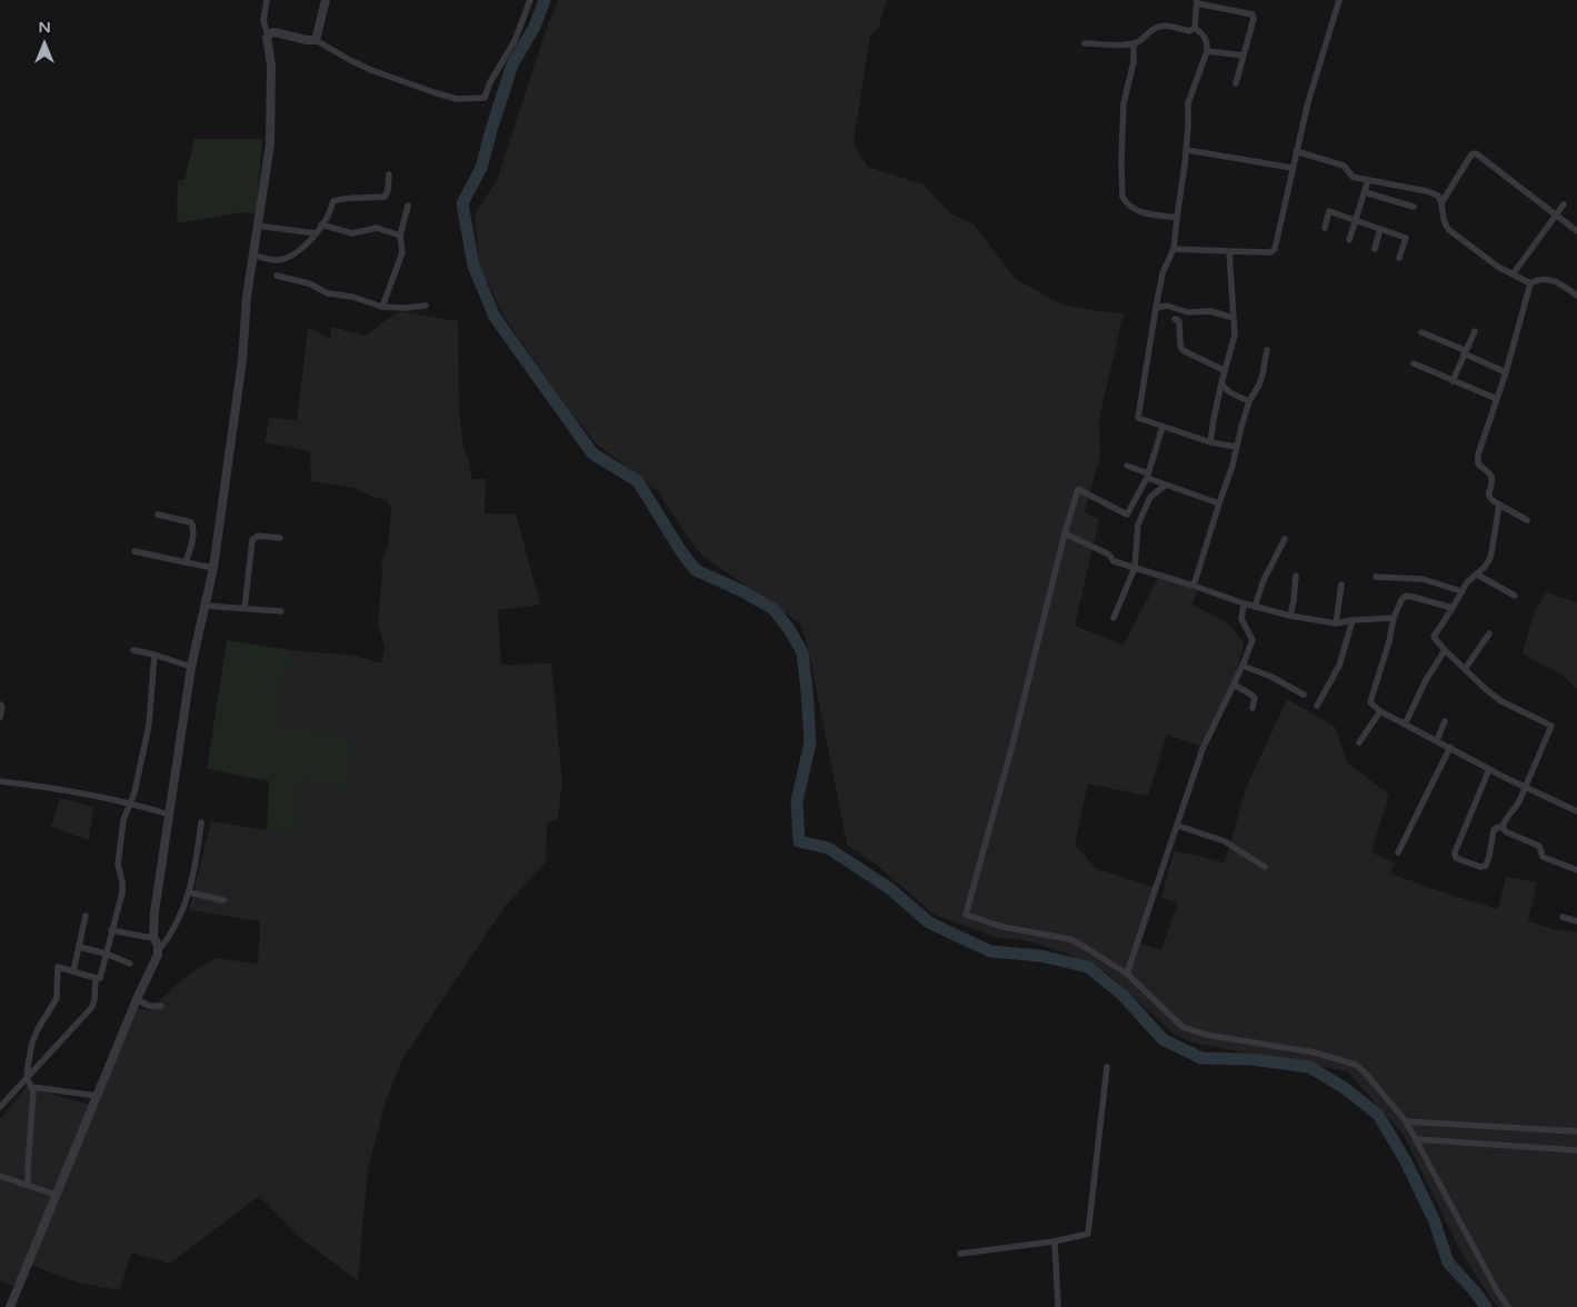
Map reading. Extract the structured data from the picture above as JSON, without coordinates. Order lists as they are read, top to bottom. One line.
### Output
{"north":"top"}
